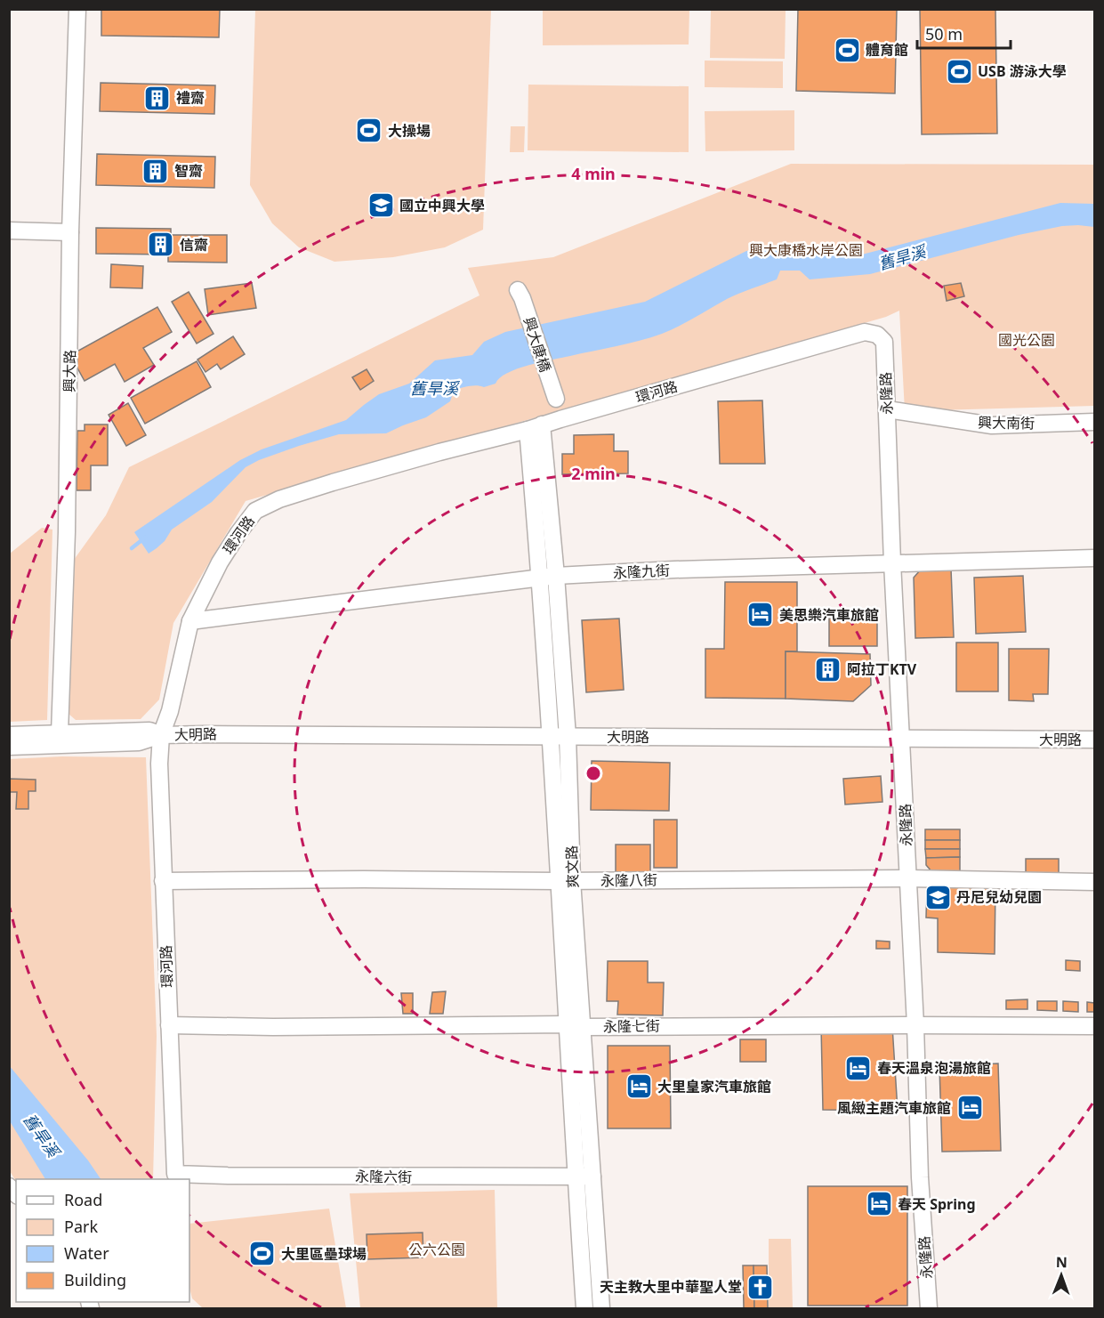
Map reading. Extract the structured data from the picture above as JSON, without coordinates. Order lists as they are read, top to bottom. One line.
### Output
{"streets":{"street":["興大康橋","興大路","環河路","永隆路","興大南街","永隆九街","大明路","爽文路","永隆八街","永隆七街","永隆六街"]},"crossings":[["興大路","大明路"],["環河路","永隆路"],["環河路","永隆九街"],["環河路","大明路"],["環河路","爽文路"],["環河路","永隆八街"],["環河路","永隆七街"],["環河路","永隆六街"],["永隆路","興大南街"],["永隆路","永隆九街"],["永隆路","大明路"],["永隆路","永隆八街"],["永隆路","永隆七街"],["永隆九街","爽文路"],["大明路","爽文路"],["爽文路","永隆八街"],["爽文路","永隆七街"],["爽文路","永隆六街"]],"water":["舊旱溪"],"parks":["興大康橋水岸公園","國光公園","公六公園"],"places":{"sports":["體育館","USB 游泳大學","大操場","大里區壘球場"],"building":["禮齋","智齋","信齋","阿拉丁KTV"],"school or university":["國立中興大學","丹尼兒幼兒園"],"hotel":["美思樂汽車旅館","春天溫泉泡湯旅館","大里皇家汽車旅館","風緻主題汽車旅館","春天 Spring"],"church":["天主教大里中華聖人堂"]},"legend":["Road","Park","Water","Building"],"scale_bar":"50 m","north":"top","rings":["4 min","2 min"]}
